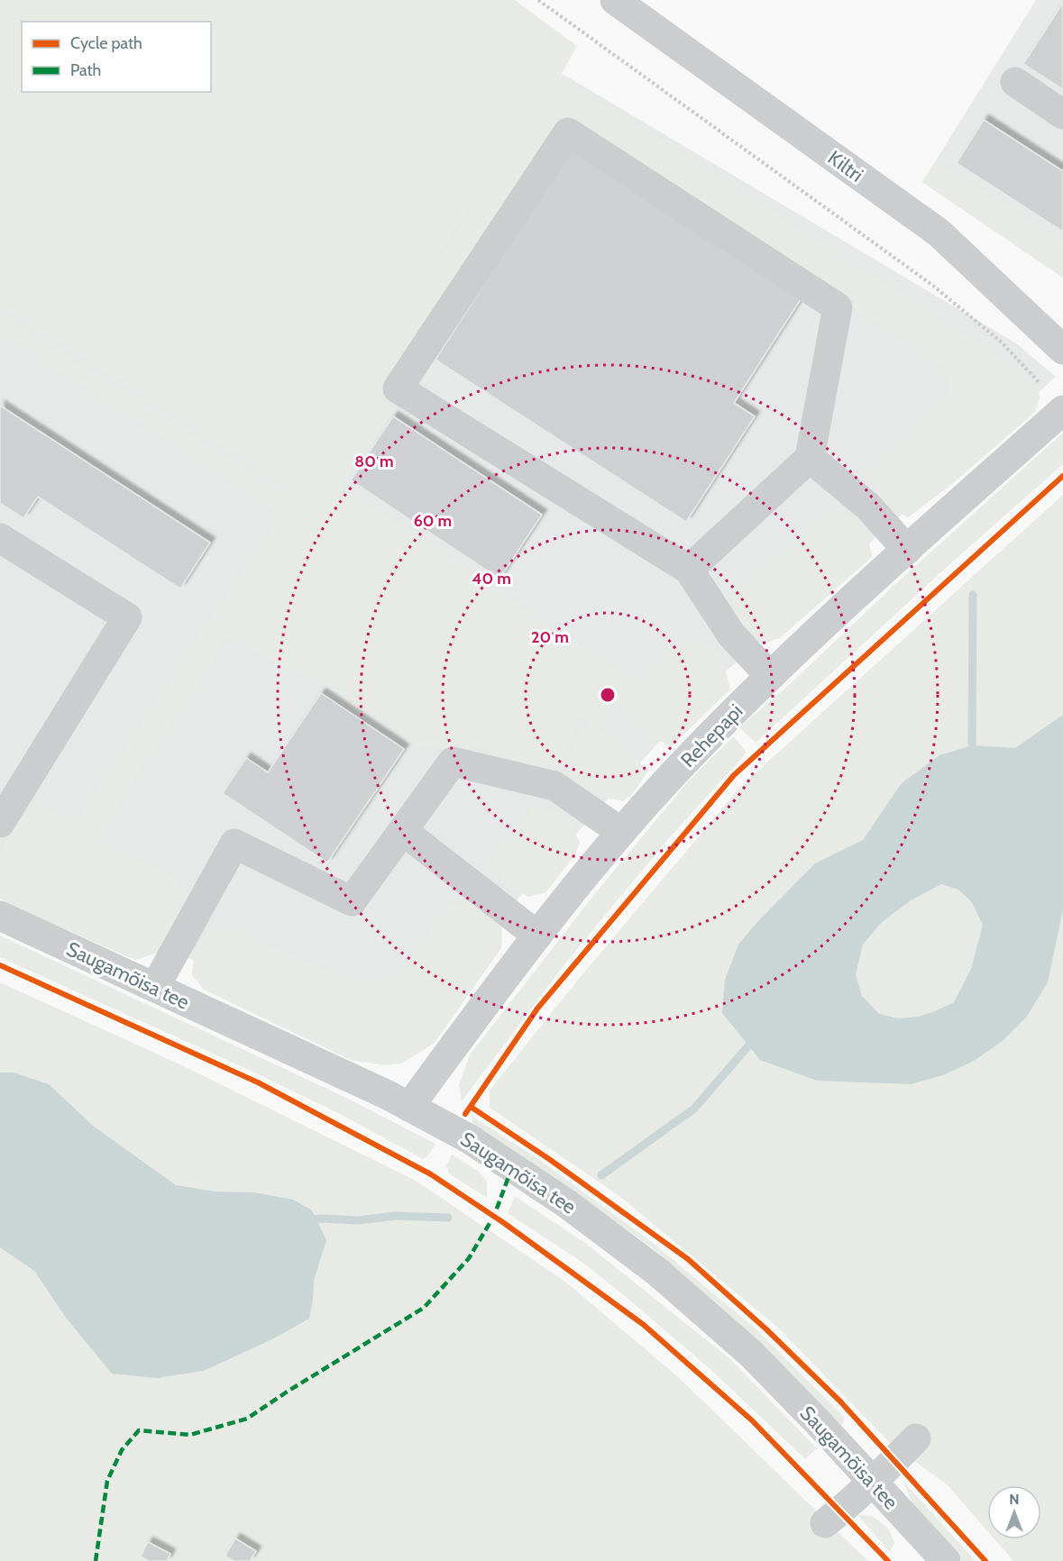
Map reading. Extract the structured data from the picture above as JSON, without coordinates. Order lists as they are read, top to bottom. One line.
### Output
{"streets":{"street":["Kiltri","Rehepapi","Saugamõisa tee"]},"crossings":[["Rehepapi","Saugamõisa tee"]],"legend":["Cycle path","Path"],"north":"top","rings":["80 m","60 m","40 m","20 m"]}
